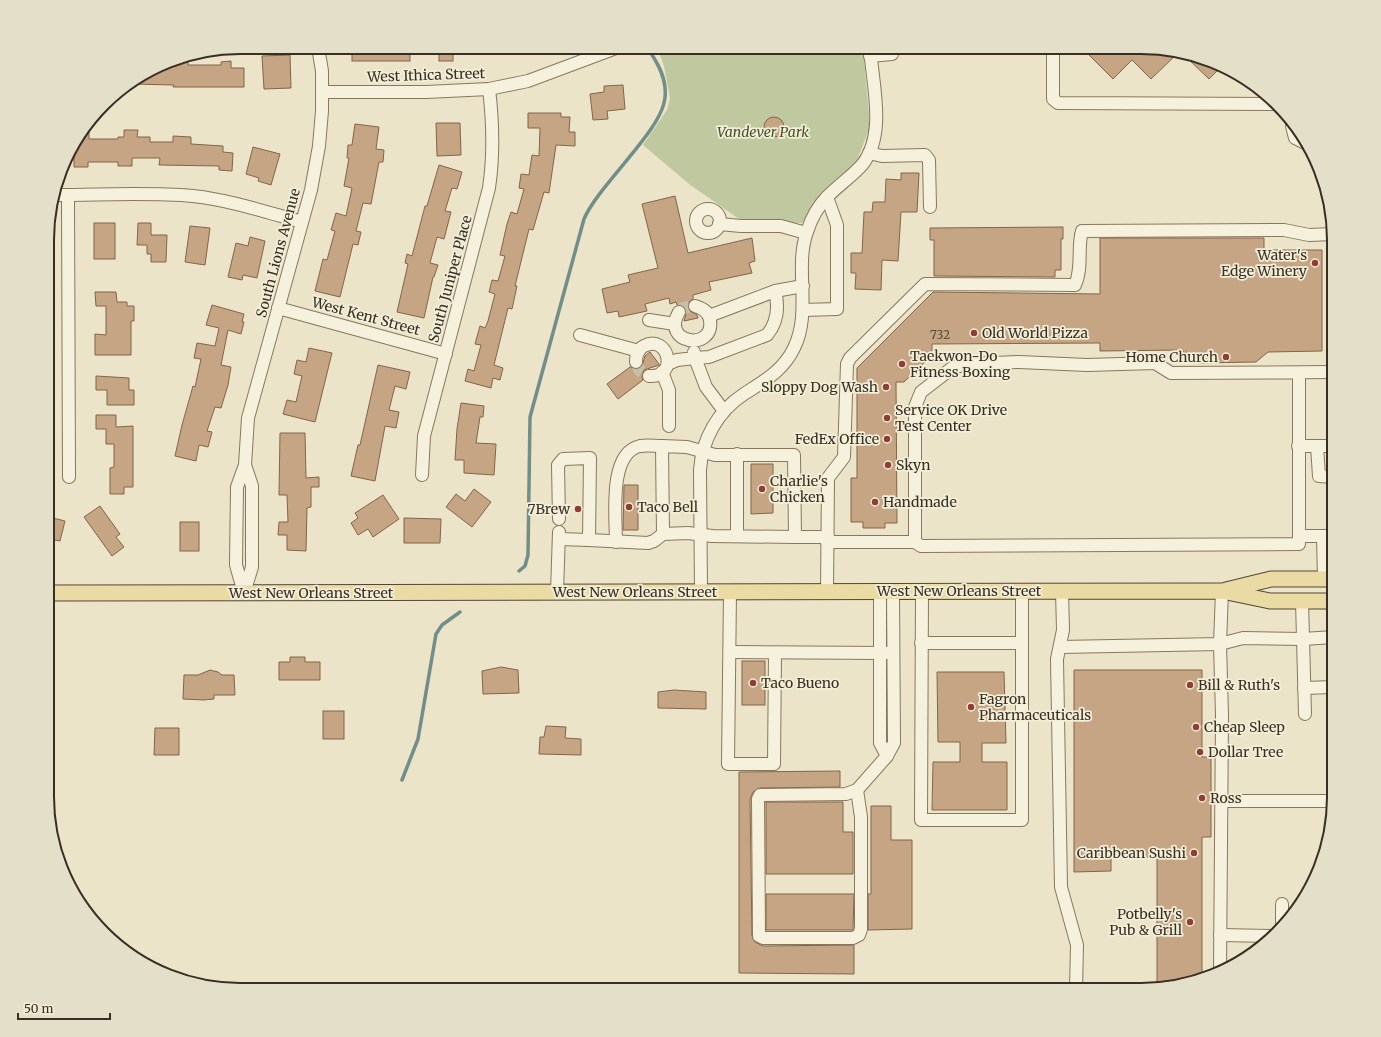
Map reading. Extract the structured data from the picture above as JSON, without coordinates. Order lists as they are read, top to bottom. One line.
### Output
{"streets":{"main road":["West New Orleans Street"],"street":["West Ithica Street","South Lions Avenue","South Juniper Place","West Kent Street"]},"crossings":[["West Ithica Street","South Lions Avenue"],["West Ithica Street","South Juniper Place"],["South Lions Avenue","West Kent Street"],["South Lions Avenue","West New Orleans Street"],["South Juniper Place","West Kent Street"]],"parks":["Vandever Park"],"places":["Water's Edge Winery","Old World Pizza","Home Church","Taekwon-Do Fitness Boxing","Sloppy Dog Wash","Service OK Drive Test Center","FedEx Office","Skyn","Charlie's Chicken","Handmade","Taco Bell","7Brew","Taco Bueno","Bill & Ruth's","Fagron Pharmaceuticals","Cheap Sleep","Dollar Tree","Ross","Caribbean Sushi","Potbelly's Pub & Grill"],"house_numbers":["732"],"scale_bar":"50 m"}
